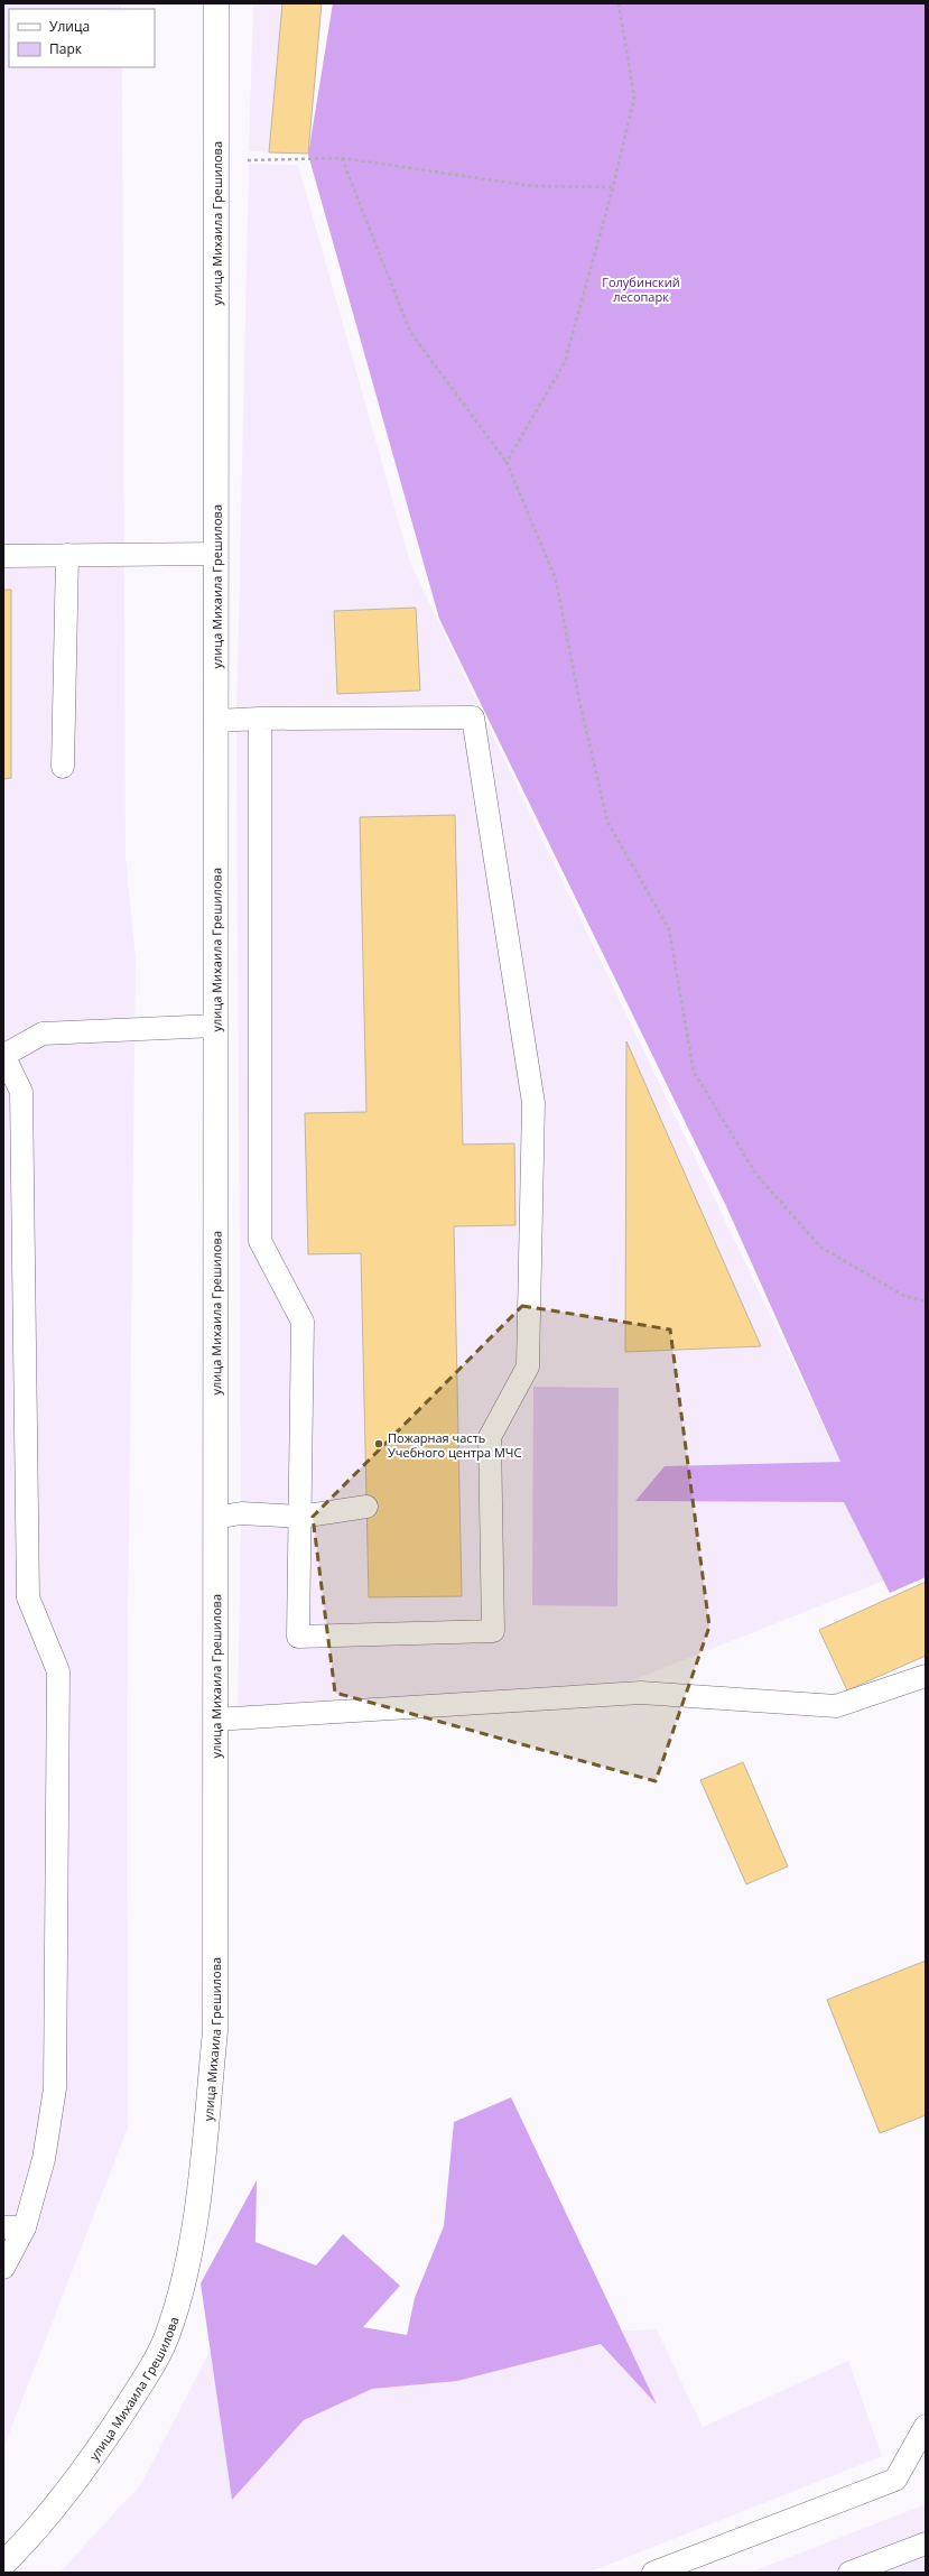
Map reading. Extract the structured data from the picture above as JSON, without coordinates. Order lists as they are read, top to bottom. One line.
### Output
{"streets":{"street":["улица Михаила Грешилова"]},"parks":["Голубинский лесопарк"],"places":["Пожарная часть Учебного центра МЧС"],"legend":["Улица","Парк"]}
